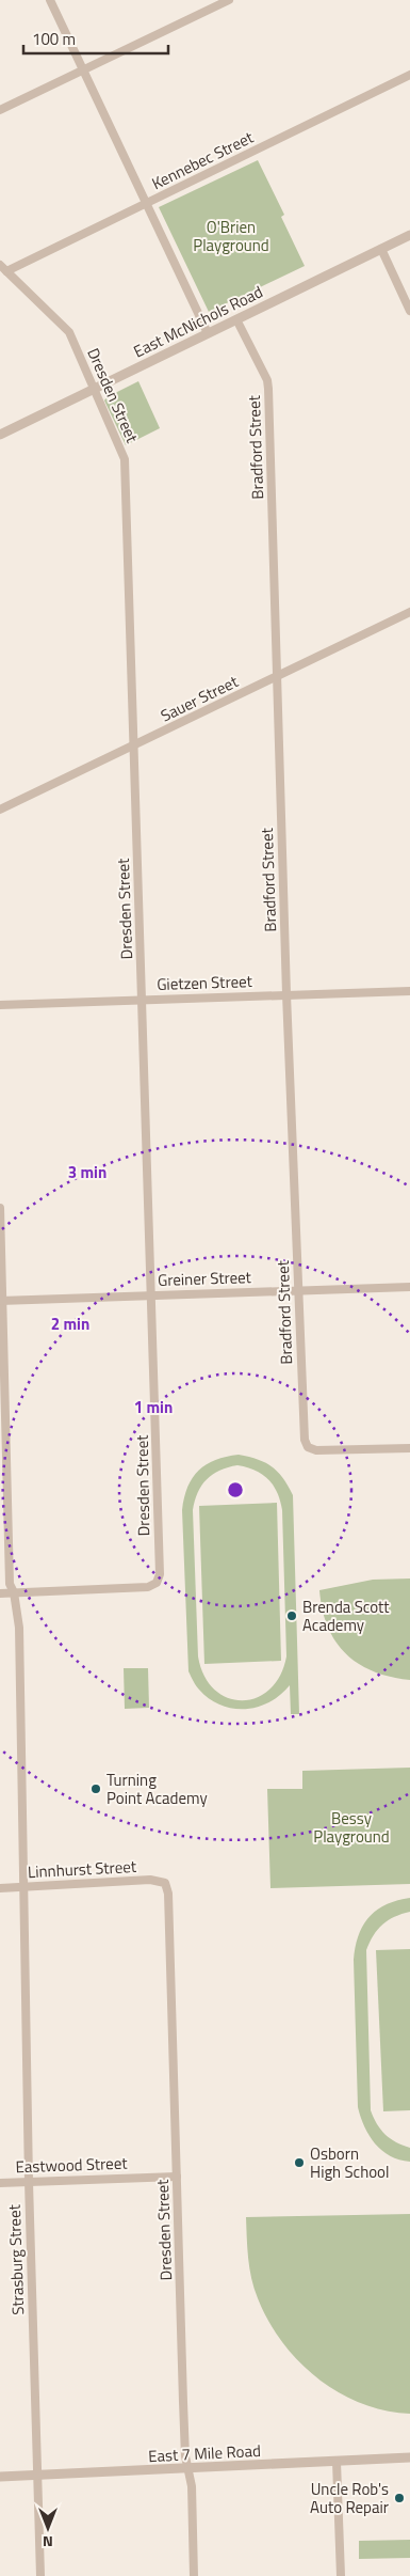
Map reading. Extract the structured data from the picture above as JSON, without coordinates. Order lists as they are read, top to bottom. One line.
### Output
{"streets":{"street":["Kennebec Street","East McNichols Road","Dresden Street","Bradford Street","Sauer Street","Gietzen Street","Greiner Street","Linnhurst Street","Eastwood Street","Strasburg Street","East 7 Mile Road"]},"crossings":[["Kennebec Street","Dresden Street"],["East McNichols Road","Dresden Street"],["East McNichols Road","Bradford Street"],["Dresden Street","Sauer Street"],["Dresden Street","Gietzen Street"],["Dresden Street","Greiner Street"],["Dresden Street","Linnhurst Street"],["Dresden Street","Eastwood Street"],["Dresden Street","Strasburg Street"],["Dresden Street","East 7 Mile Road"],["Bradford Street","Sauer Street"],["Bradford Street","Gietzen Street"],["Bradford Street","Greiner Street"],["Greiner Street","Strasburg Street"],["Linnhurst Street","Strasburg Street"],["Eastwood Street","Strasburg Street"],["Strasburg Street","East 7 Mile Road"]],"parks":["O'Brien Playground","Bessy Playground"],"places":["Brenda Scott Academy","Turning Point Academy","Osborn High School","Uncle Rob's Auto Repair"],"scale_bar":"100 m","north":"bottom","rings":["3 min","2 min","1 min"]}
